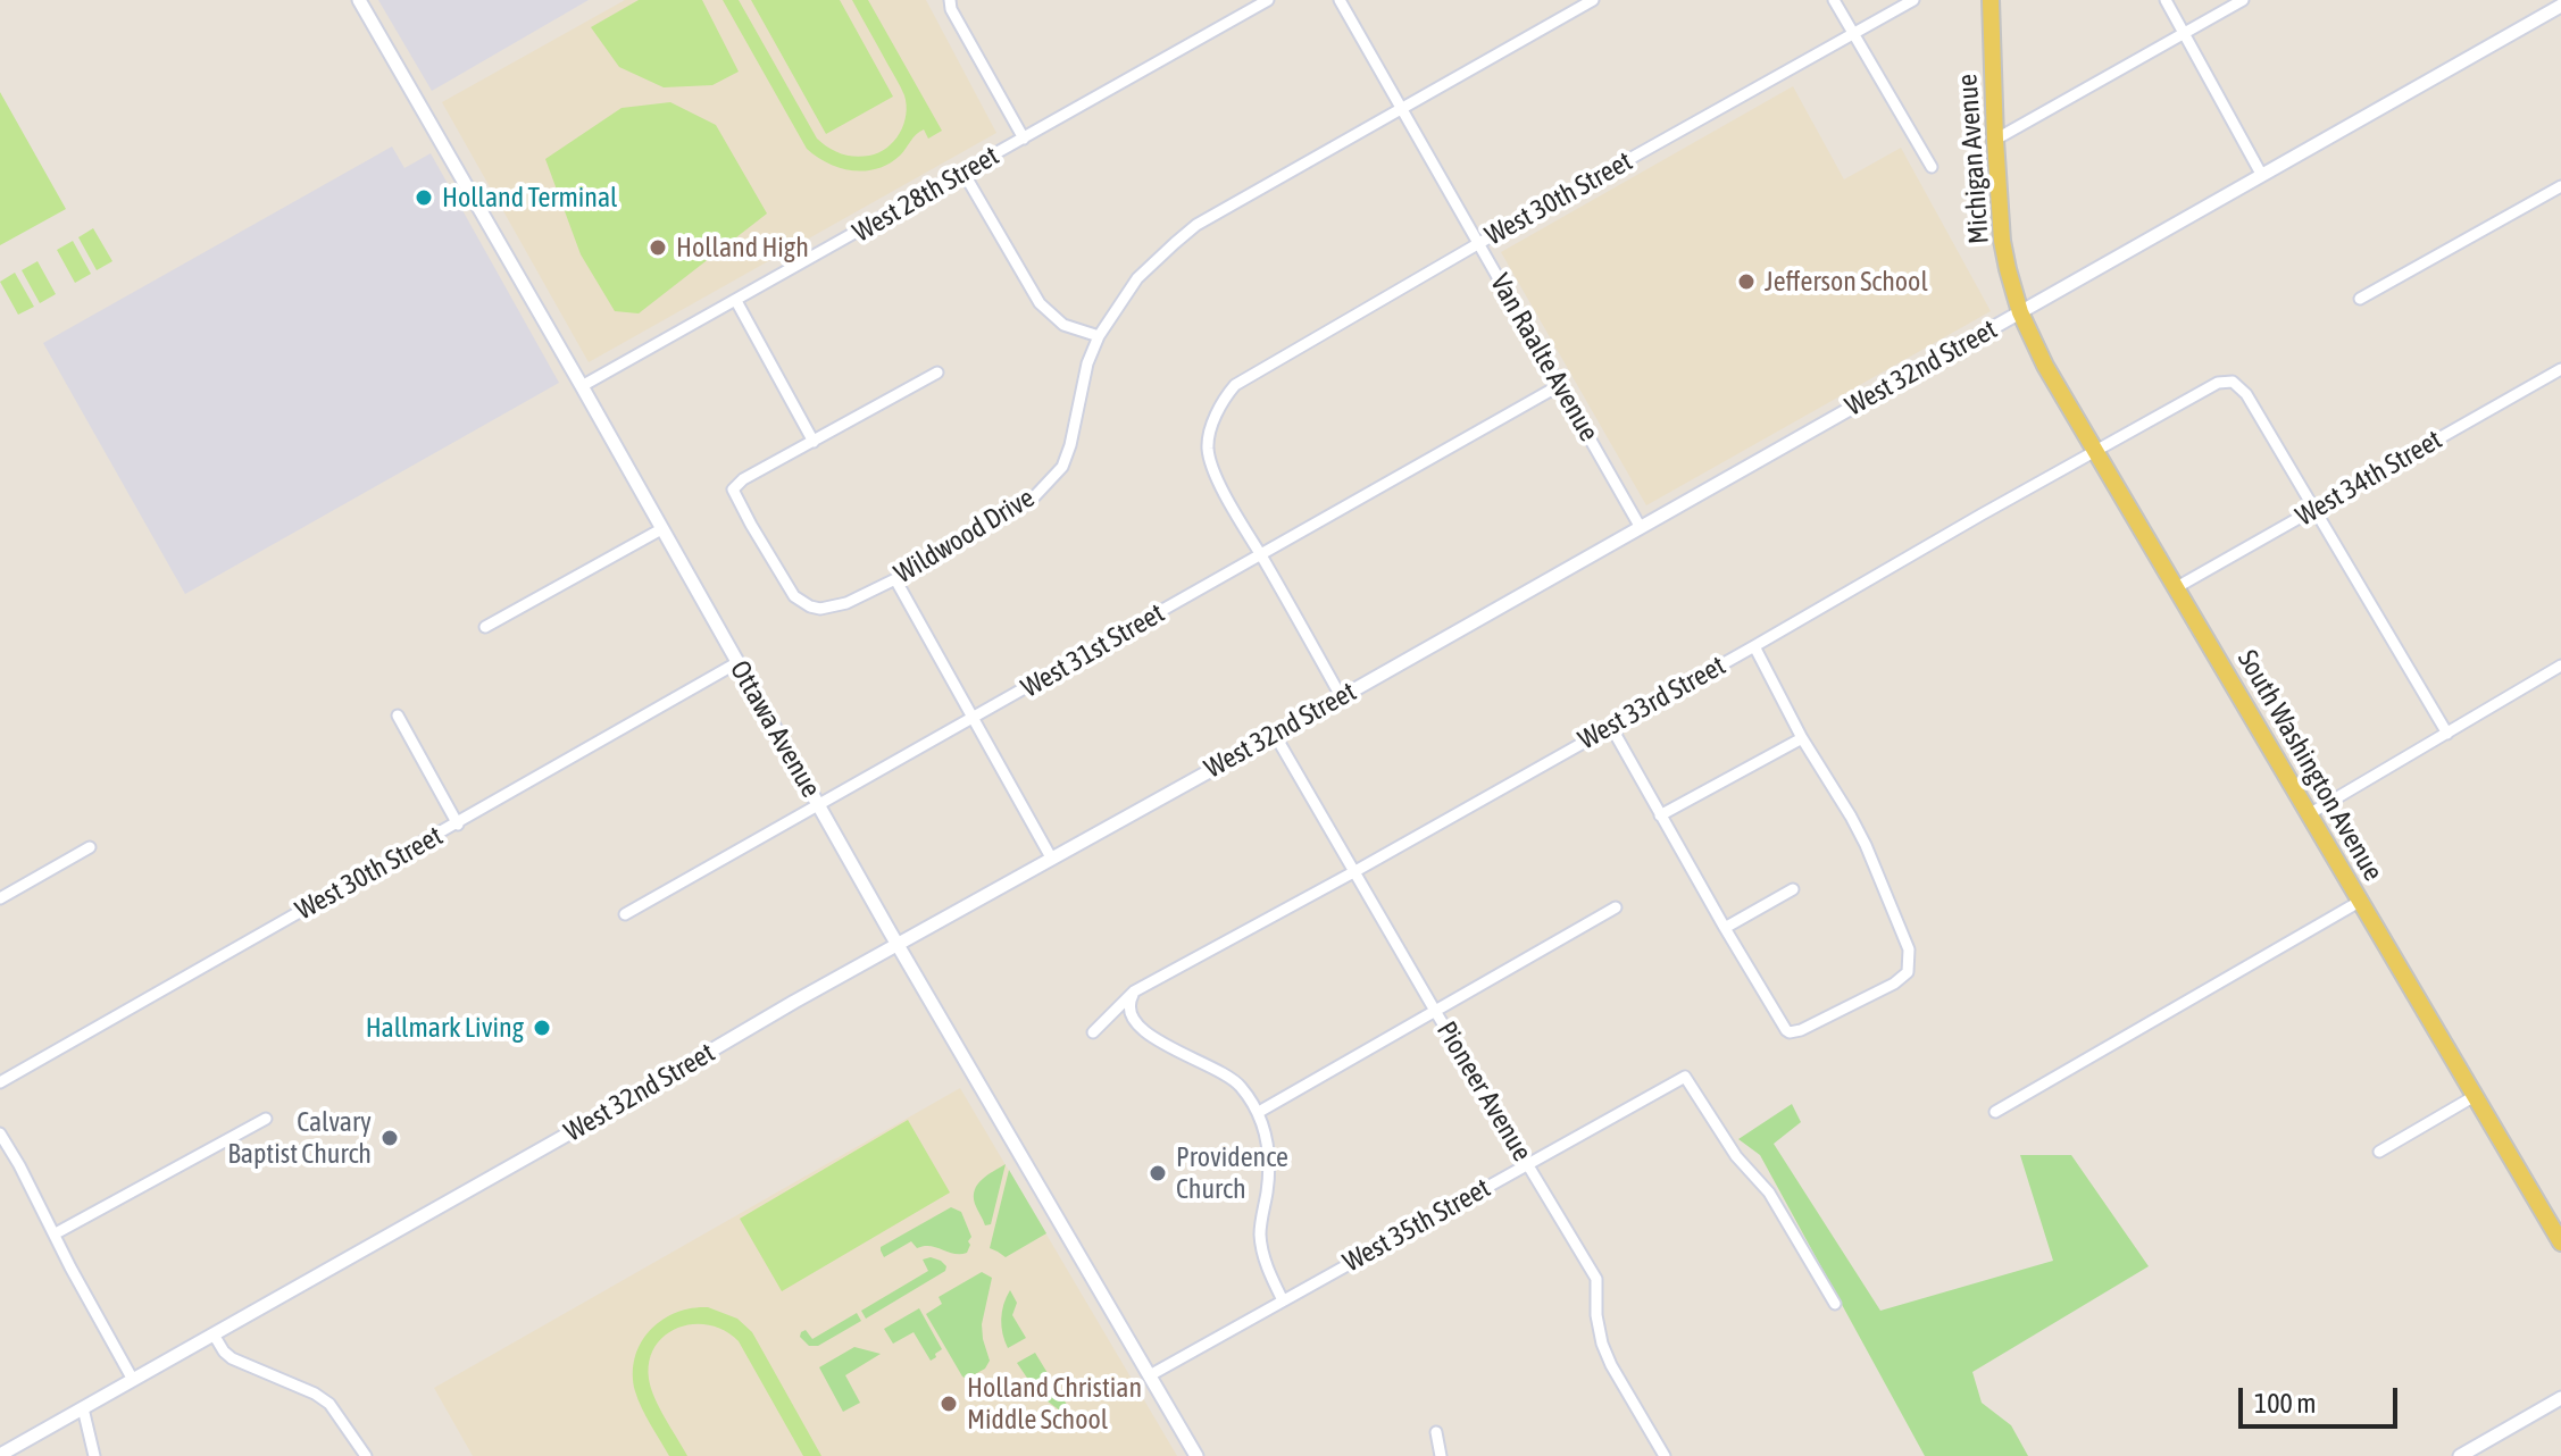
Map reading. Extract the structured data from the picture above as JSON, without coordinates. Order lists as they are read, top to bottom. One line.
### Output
{"streets":{"main road":["Michigan Avenue","South Washington Avenue"],"street":["West 28th Street","West 30th Street","Van Raalte Avenue","West 32nd Street","West 34th Street","Wildwood Drive","West 31st Street","West 33rd Street","Ottawa Avenue","Pioneer Avenue","West 35th Street"]},"crossings":[["Michigan Avenue","West 32nd Street"],["Michigan Avenue","South Washington Avenue"],["West 28th Street","Ottawa Avenue"],["West 30th Street","Van Raalte Avenue"],["West 30th Street","West 31st Street"],["West 30th Street","Ottawa Avenue"],["Van Raalte Avenue","West 32nd Street"],["Van Raalte Avenue","Wildwood Drive"],["Van Raalte Avenue","West 31st Street"],["West 32nd Street","Ottawa Avenue"],["West 32nd Street","South Washington Avenue"],["West 32nd Street","Pioneer Avenue"],["West 34th Street","West 33rd Street"],["West 34th Street","South Washington Avenue"],["West 31st Street","Ottawa Avenue"],["West 33rd Street","South Washington Avenue"],["West 33rd Street","Pioneer Avenue"],["Ottawa Avenue","West 35th Street"],["Pioneer Avenue","West 35th Street"]],"places":["Holland Terminal","Holland High","Jefferson School","Hallmark Living","Calvary Baptist Church","Providence Church","Holland Christian Middle School"],"scale_bar":"100 m"}
